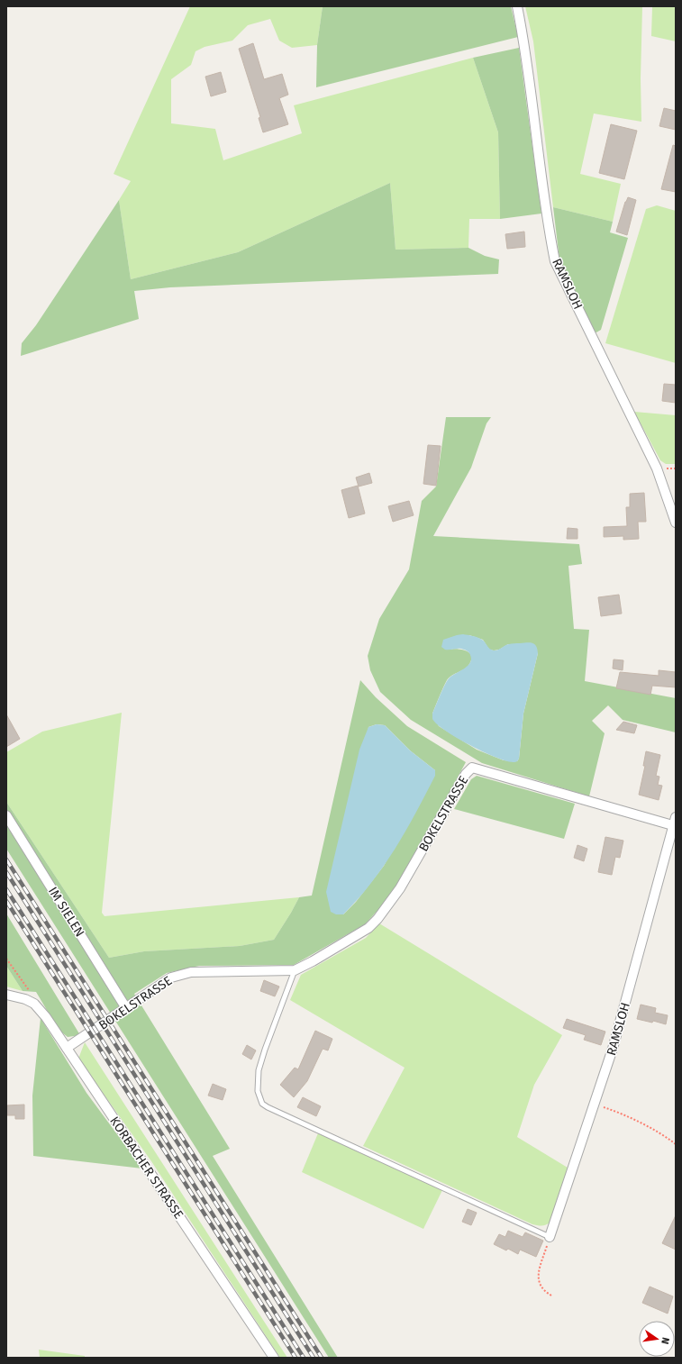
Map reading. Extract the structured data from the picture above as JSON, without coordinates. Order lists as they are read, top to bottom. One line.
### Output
{"streets":{"street":["RAMSLOH","BOKELSTRASSE","IM SIELEN","KORBACHER STRASSE"]},"crossings":[["RAMSLOH","BOKELSTRASSE"],["BOKELSTRASSE","IM SIELEN"],["BOKELSTRASSE","KORBACHER STRASSE"]],"north":"right"}
